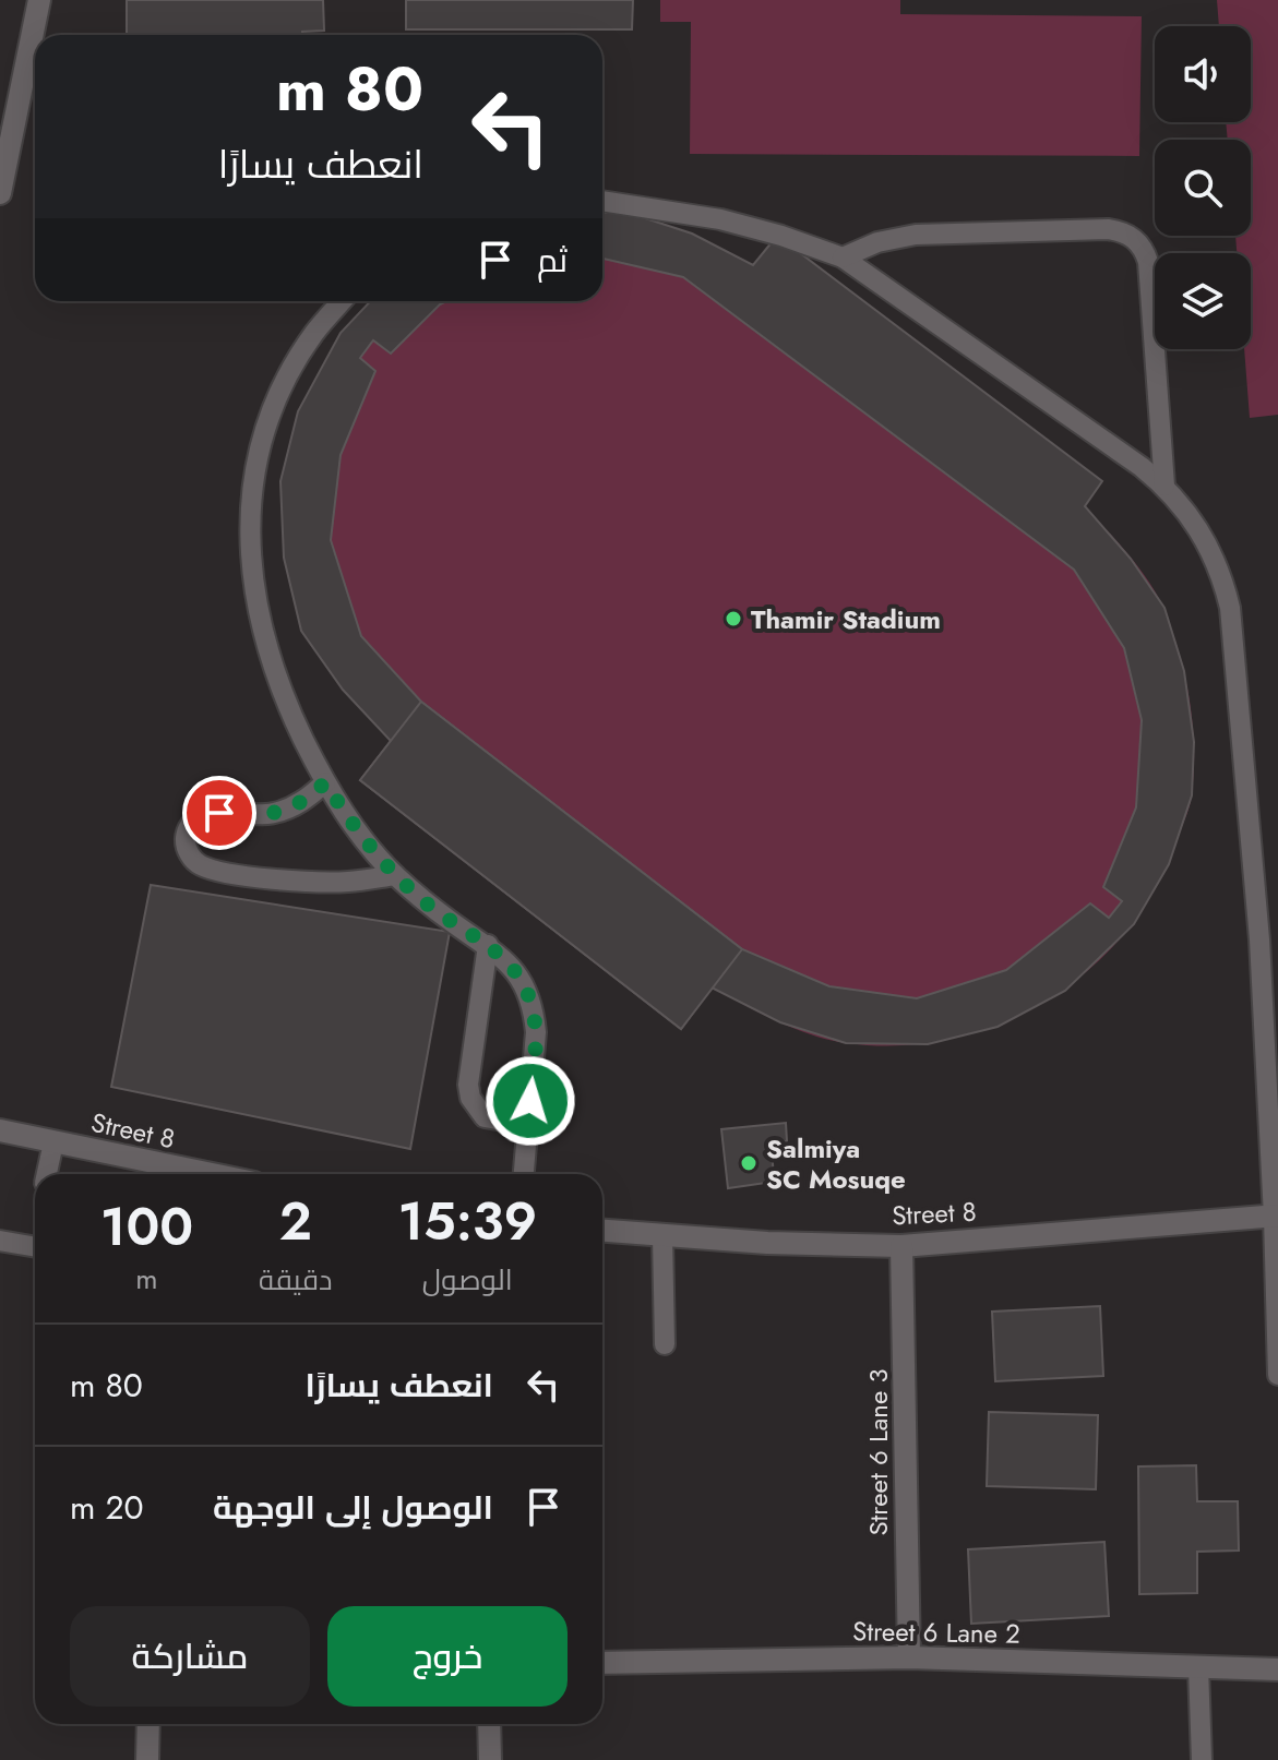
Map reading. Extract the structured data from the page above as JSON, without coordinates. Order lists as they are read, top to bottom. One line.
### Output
{"streets":{"street":["Street 8","Street 6 Lane 3","Street 6 Lane 2"]},"crossings":[["Street 8","Street 6 Lane 3"],["Street 6 Lane 3","Street 6 Lane 2"]],"places":["Thamir Stadium","Salmiya SC Mosuqe"],"page":{"turn":["80 m","انعطف يسارًا"],"then":"ثم","eta":["15:39","الوصول","2","دقيقة","100","m"],"list":[{"name":"انعطف يسارًا","value":"80 m"},{"name":"الوصول إلى الوجهة","value":"20 m"}],"buttons":["خروج","مشاركة"]}}
